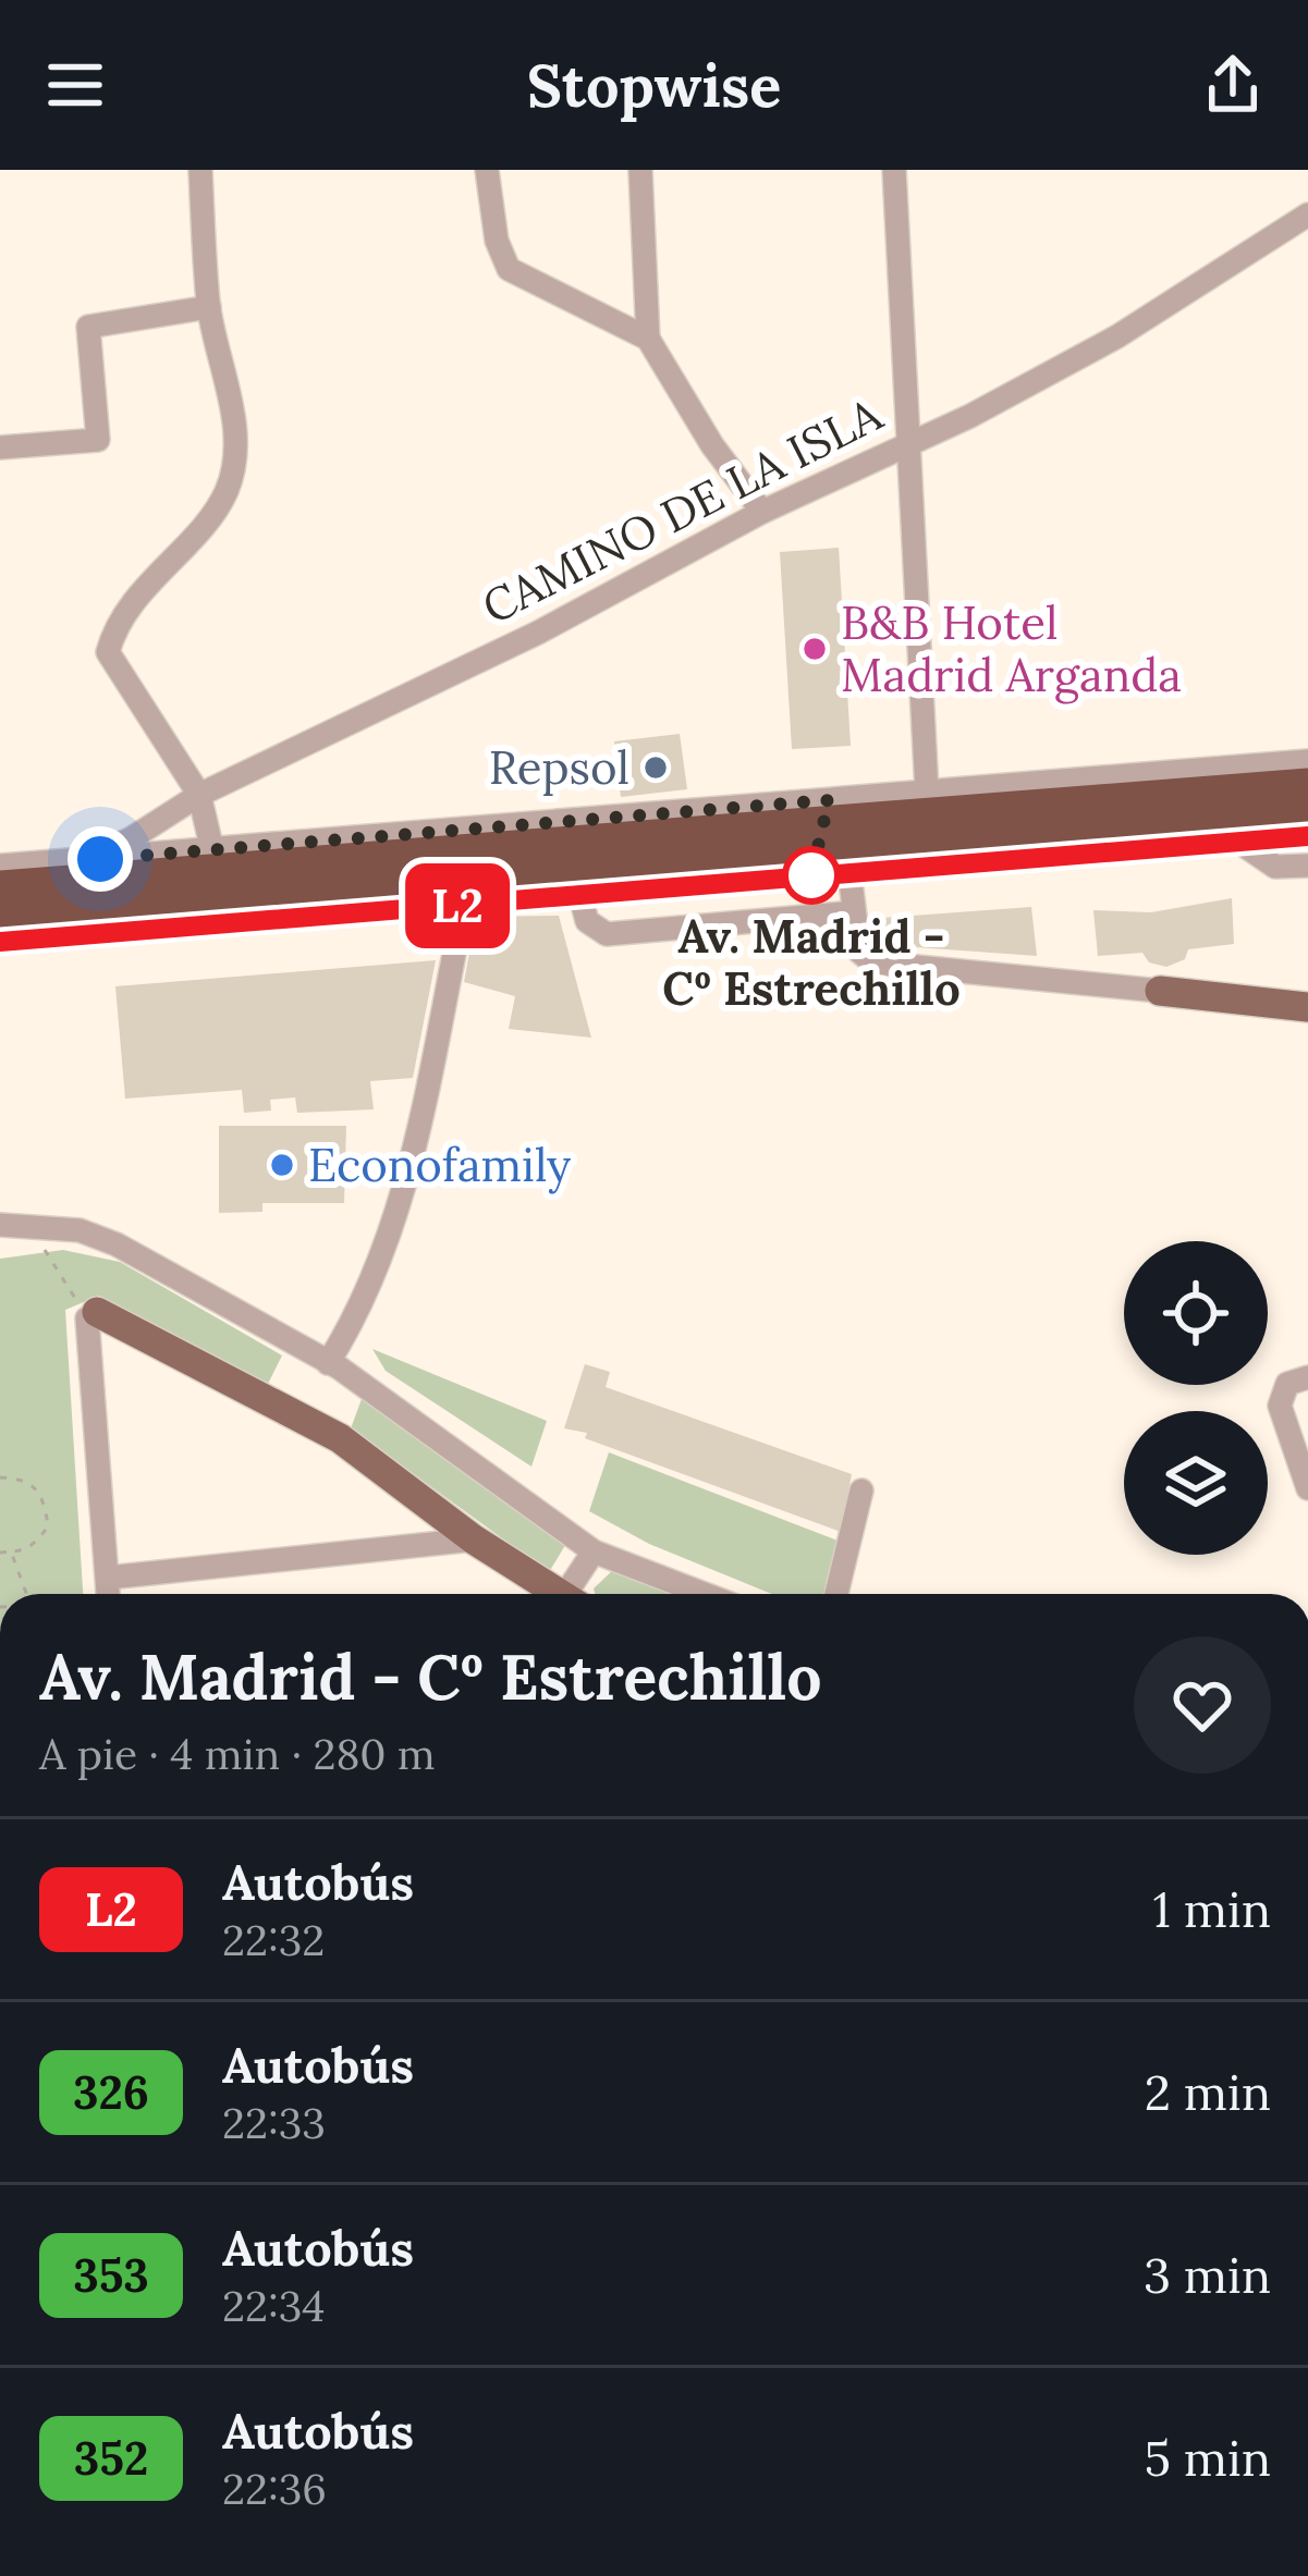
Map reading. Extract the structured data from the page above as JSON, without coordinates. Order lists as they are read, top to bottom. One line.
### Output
{"streets":{"street":["CAMINO DE LA ISLA"]},"places":["B&B Hotel Madrid Arganda","Repsol","Av. Madrid - Cº Estrechillo","Econofamily"],"lines":["bus line L2"],"page":{"header":"Stopwise","on_map":"L2","heading":["Av. Madrid - Cº Estrechillo","A pie · 4 min · 280 m"],"list":[{"mark":"L2","name":"Autobús","note":"22:32","value":"1 min"},{"mark":"326","name":"Autobús","note":"22:33","value":"2 min"},{"mark":"353","name":"Autobús","note":"22:34","value":"3 min"},{"mark":"352","name":"Autobús","note":"22:36","value":"5 min"}]}}
